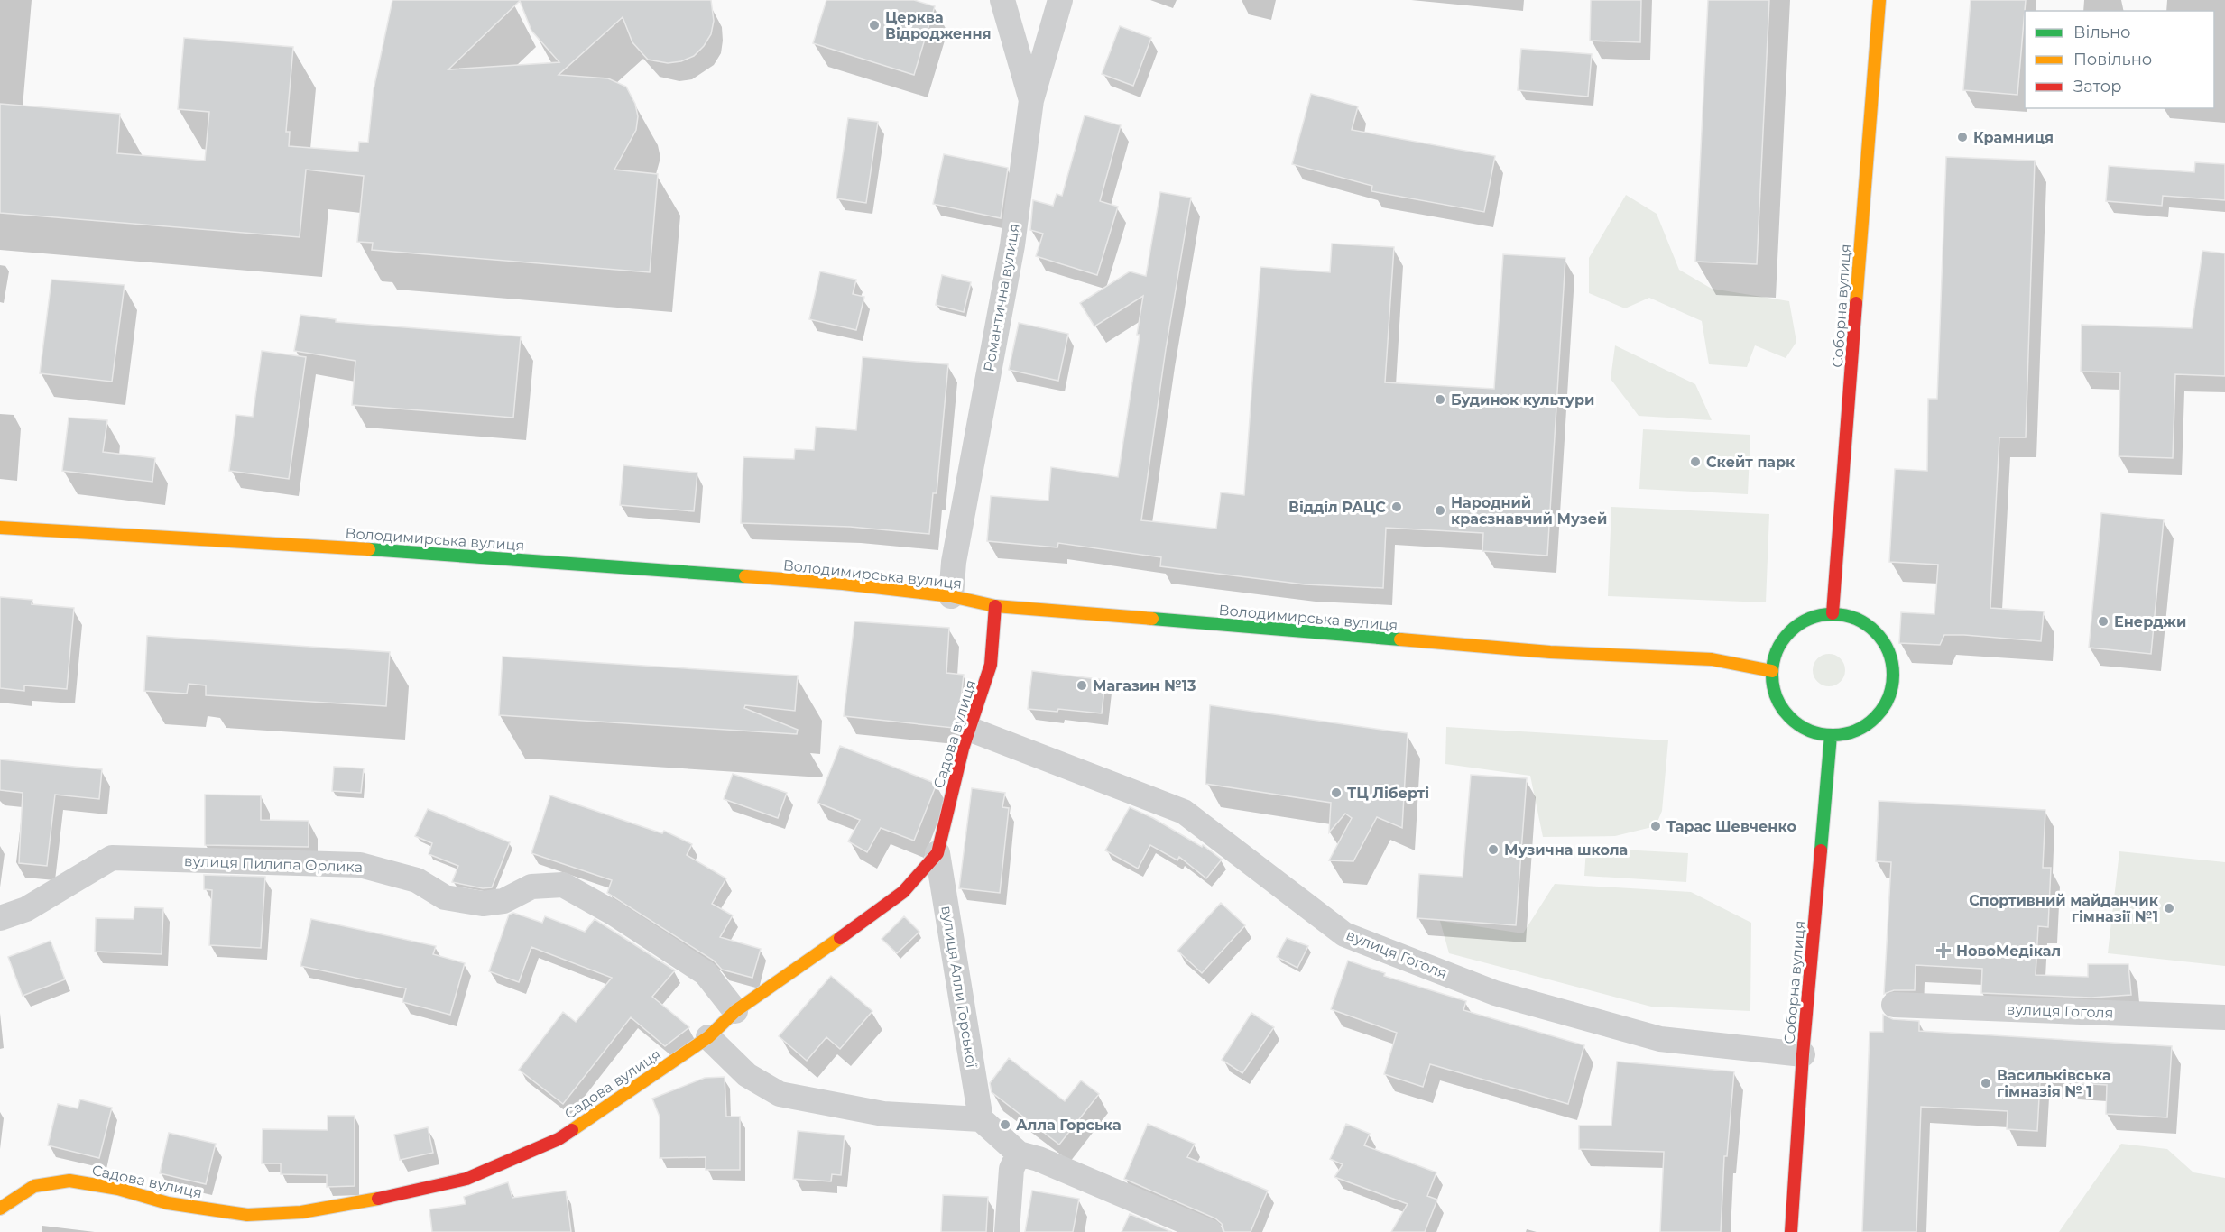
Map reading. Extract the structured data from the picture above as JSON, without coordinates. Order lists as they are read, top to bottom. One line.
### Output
{"streets":{"main road":["Соборна вулиця","Володимирська вулиця","Садова вулиця"],"street":["Романтична вулиця","вулиця Пилипа Орлика","вулиця Гоголя","вулиця Алли Горської"]},"crossings":[["Романтична вулиця","Володимирська вулиця"],["Соборна вулиця","Володимирська вулиця"],["Соборна вулиця","вулиця Гоголя"],["Володимирська вулиця","Садова вулиця"],["Садова вулиця","вулиця Пилипа Орлика"],["Садова вулиця","вулиця Гоголя"],["Садова вулиця","вулиця Алли Горської"]],"places":{"other":["Церква Відродження","Крамниця","Будинок культури","Скейт парк","Відділ РАЦС","Народний краєзнавчий Музей","Енерджи","Магазин №13","ТЦ Ліберті","Тарас Шевченко","Музична школа","Спортивний майданчик гімназії №1","Васильківська гімназія № 1","Алла Горська"],"health":["НовоМедікал"]},"legend":["Вільно","Повільно","Затор"]}
